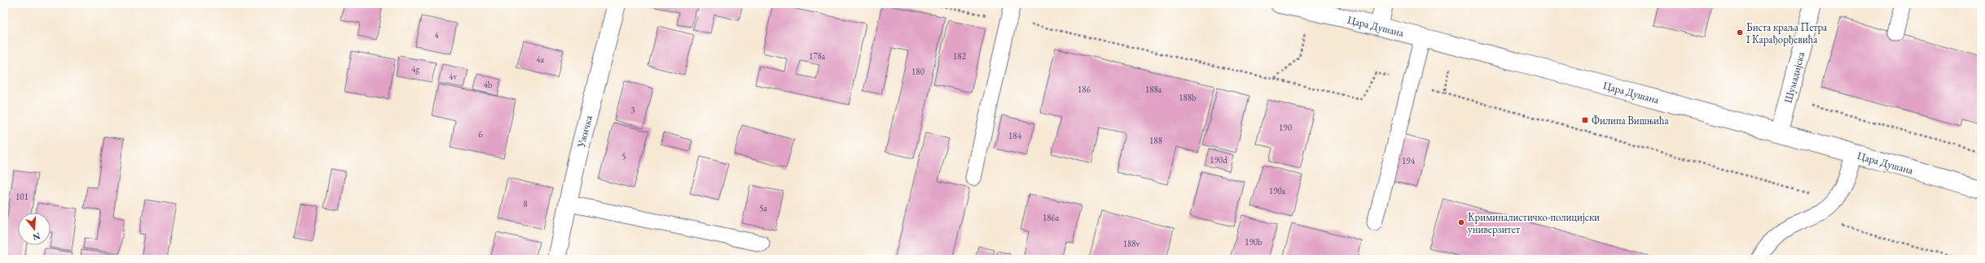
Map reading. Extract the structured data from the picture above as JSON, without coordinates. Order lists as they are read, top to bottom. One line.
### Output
{"streets":{"main road":["Цара Душана","Шумадијска","Ужичка"]},"crossings":[["Цара Душана","Шумадијска"]],"places":{"other":["Биста краља Петра I Карађорђевића","Криминалистичко-полицијски универзитет"],"transit":["Филипа Вишњића"]},"house_numbers":["4","178a","182","4a","4g","180","4v","4b","186","188a","188b","3","190","6","184","188","5","190d","194","190a","101","8","5a","186a","190b","188v"],"north":"bottom"}
